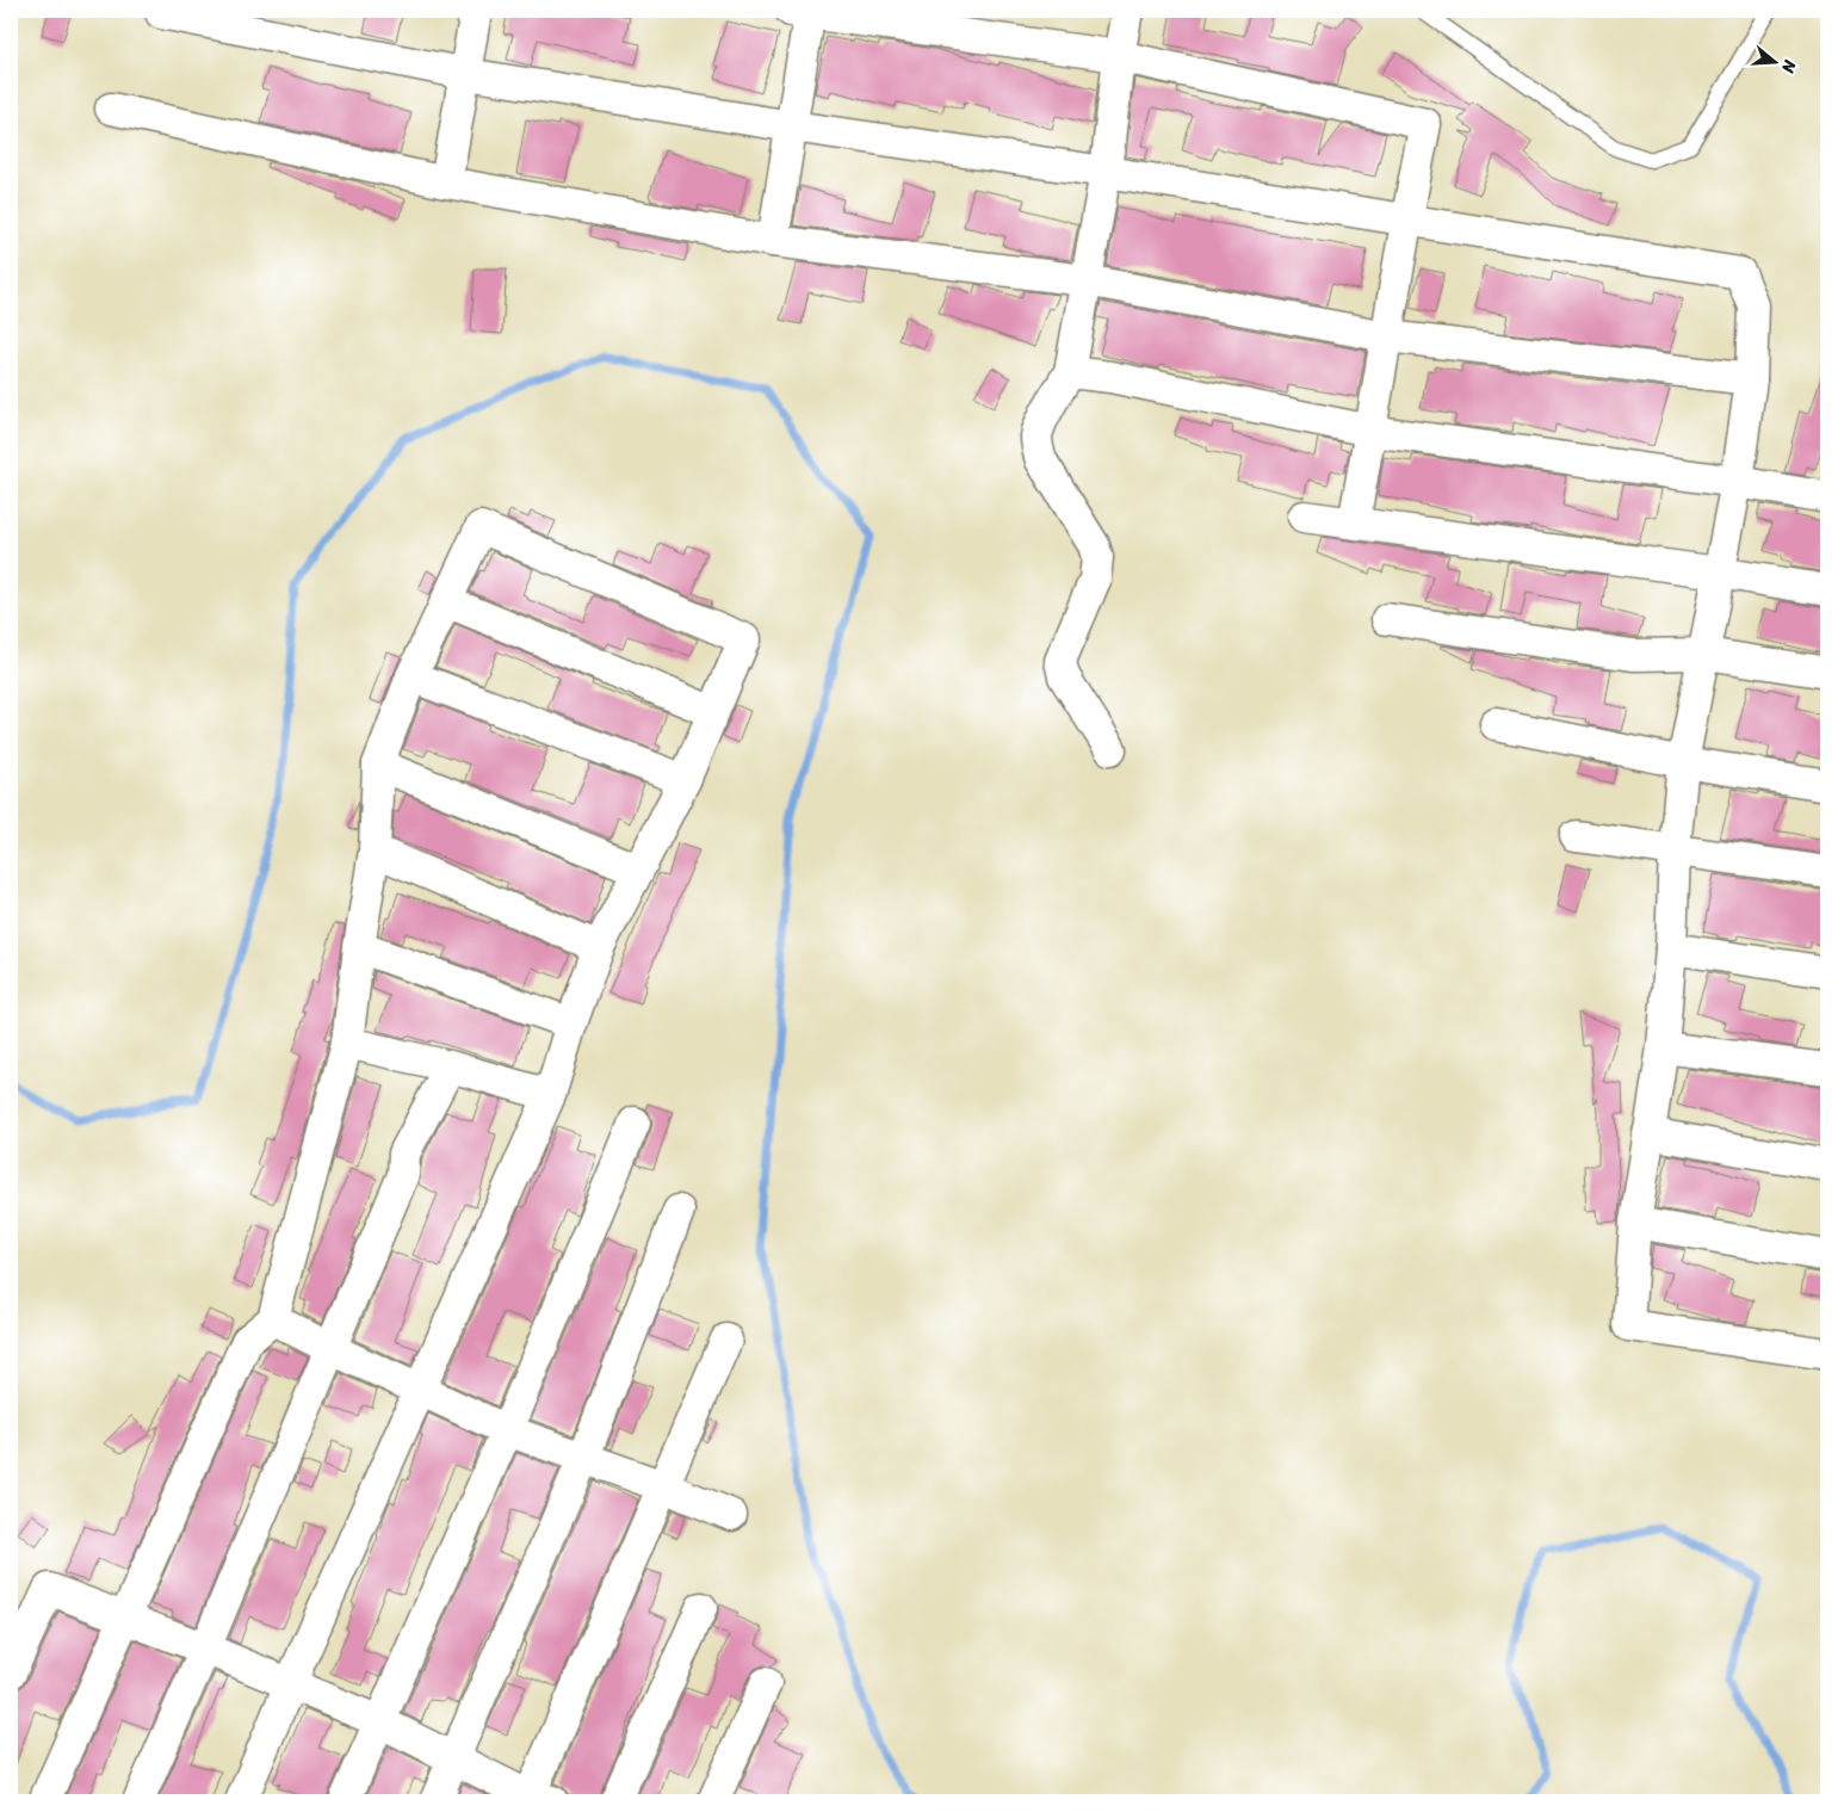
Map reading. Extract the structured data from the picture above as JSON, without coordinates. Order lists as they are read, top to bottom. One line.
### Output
{"north":"right"}
